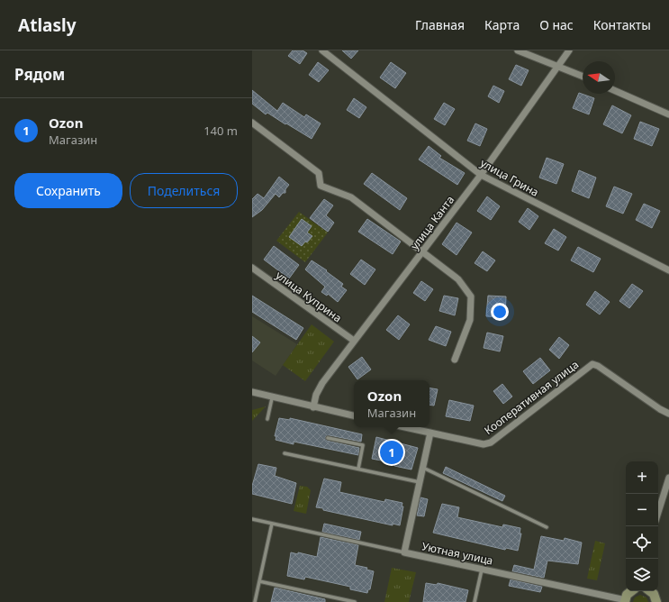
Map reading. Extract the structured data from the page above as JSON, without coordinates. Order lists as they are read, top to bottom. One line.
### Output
{"streets":{"street":["улица Грина","улица Канта","улица Куприна","Кооперативная улица","Уютная улица"]},"crossings":[["улица Грина","улица Канта"],["улица Канта","улица Куприна"],["Кооперативная улица","Уютная улица"]],"north":"left","page":{"header":"Atlasly","nav":["Главная","Карта","О нас","Контакты"],"heading":"Рядом","list":[{"mark":"1","name":"Ozon","note":"Магазин","value":"140 m"}],"buttons":["Сохранить","Поделиться"],"popup":["Ozon","Магазин"],"pins":"1","map_buttons":["+","−"]}}
